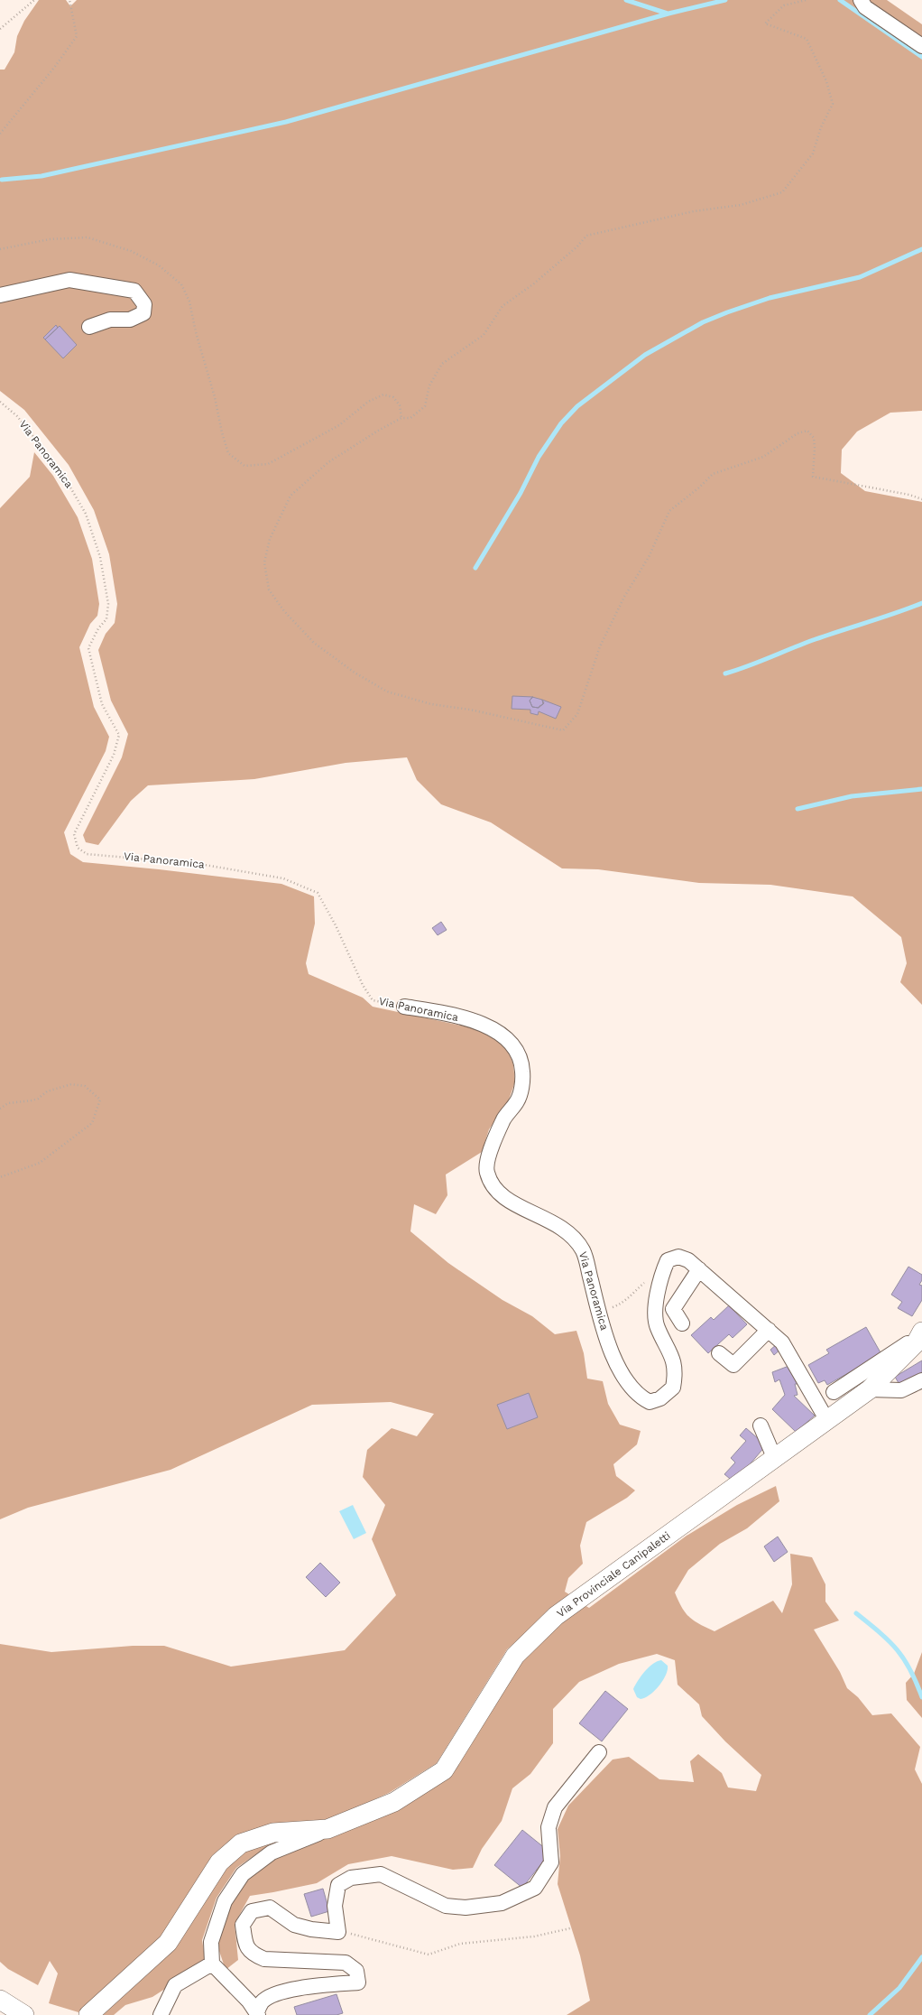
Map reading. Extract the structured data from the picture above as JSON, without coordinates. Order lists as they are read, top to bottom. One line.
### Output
{"streets":{"main road":["Via Provinciale Canipaletti"],"street":["Via Panoramica"]},"crossings":[["Via Panoramica","Via Provinciale Canipaletti"]]}
